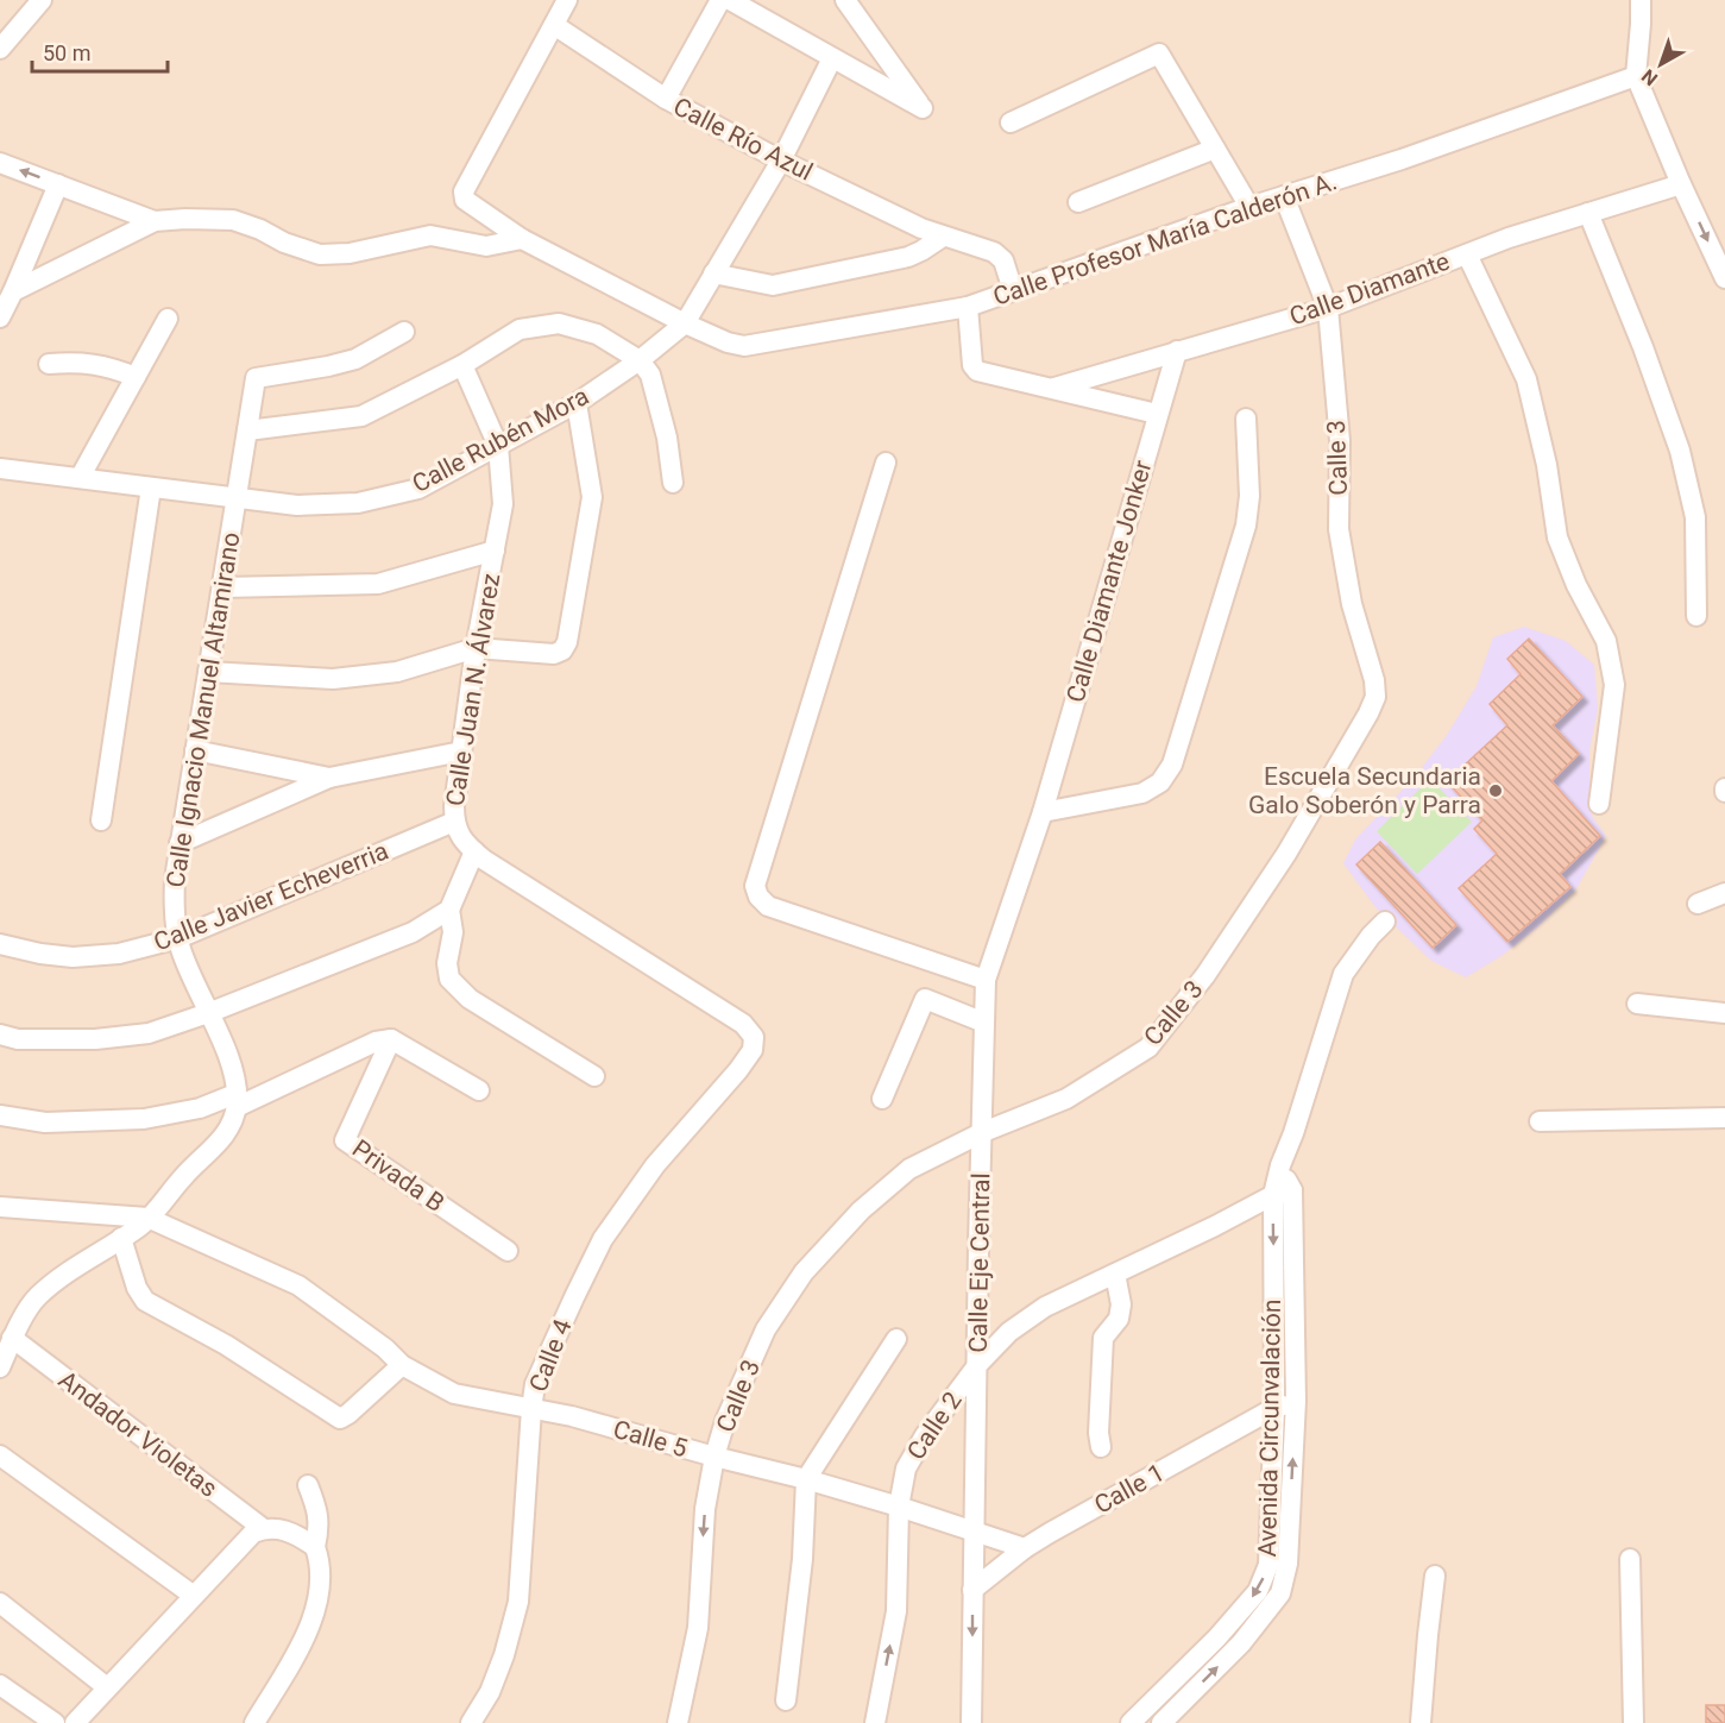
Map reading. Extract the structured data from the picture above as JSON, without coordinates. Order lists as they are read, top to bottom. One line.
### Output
{"streets":{"street":["Calle Río Azul","Calle Profesor María Calderón A.","Calle Diamante","Calle Rubén Mora","Calle 3","Calle Diamante Jonker","Calle Juan N. Álvarez","Calle Ignacio Manuel Altamirano","Calle Javier Echeverria","Privada B","Calle Eje Central","Calle 4","Calle 2","Avenida Circunvalación","Andador Violetas","Calle 5","Calle 1"]},"crossings":[["Calle Río Azul","Calle Profesor María Calderón A."],["Calle Profesor María Calderón A.","Calle Rubén Mora"],["Calle Profesor María Calderón A.","Calle 3"],["Calle Diamante","Calle 3"],["Calle Diamante","Calle Diamante Jonker"],["Calle Rubén Mora","Calle Juan N. Álvarez"],["Calle Rubén Mora","Calle Ignacio Manuel Altamirano"],["Calle 3","Calle Eje Central"],["Calle 3","Calle 5"],["Calle Diamante Jonker","Calle Eje Central"],["Calle Juan N. Álvarez","Calle Javier Echeverria"],["Calle Juan N. Álvarez","Calle 4"],["Calle Ignacio Manuel Altamirano","Calle Javier Echeverria"],["Calle Eje Central","Calle 2"],["Calle Eje Central","Calle 5"],["Calle Eje Central","Calle 1"],["Calle 4","Calle 5"],["Calle 2","Avenida Circunvalación"],["Calle 2","Calle 5"],["Avenida Circunvalación","Calle 1"],["Calle 5","Calle 1"]],"places":["Escuela Secundaria Galo Soberón y Parra"],"scale_bar":"50 m","north":"bottom left"}
